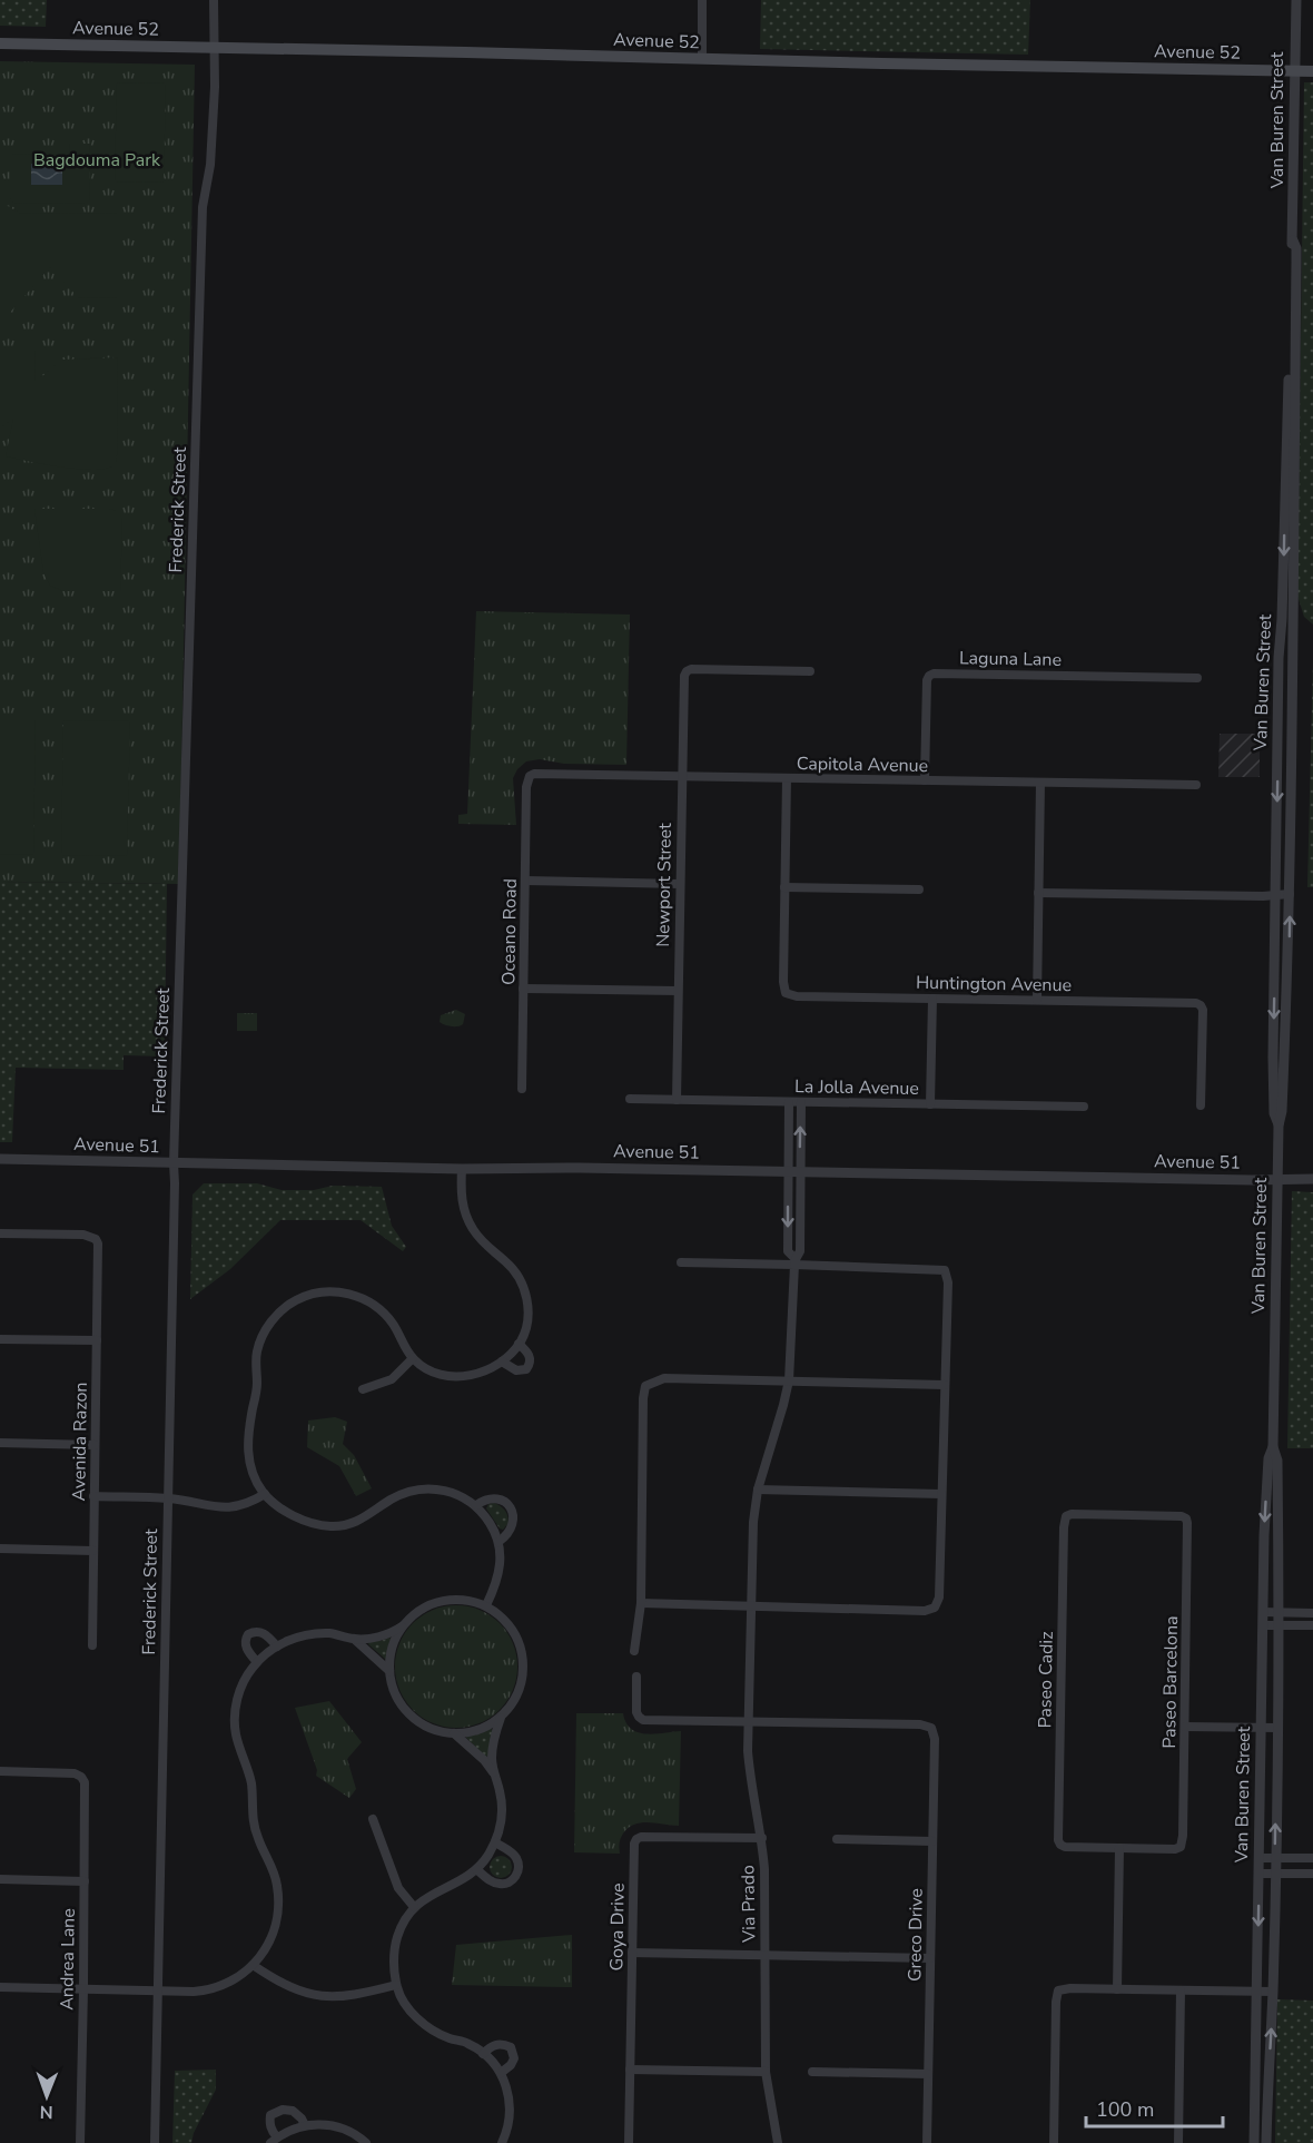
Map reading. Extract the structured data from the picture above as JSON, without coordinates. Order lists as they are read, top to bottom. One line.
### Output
{"streets":{"main road":["Avenue 52"],"street":["Van Buren Street","Frederick Street","Laguna Lane","Capitola Avenue","Newport Street","Oceano Road","Huntington Avenue","La Jolla Avenue","Avenue 51","Avenida Razon","Paseo Cadiz","Paseo Barcelona","Via Prado","Goya Drive","Greco Drive","Andrea Lane"]},"crossings":[["Avenue 52","Van Buren Street"],["Avenue 52","Frederick Street"],["Van Buren Street","Avenue 51"],["Frederick Street","Avenue 51"],["Laguna Lane","Capitola Avenue"],["Capitola Avenue","Newport Street"],["Capitola Avenue","Oceano Road"],["Newport Street","La Jolla Avenue"],["Paseo Cadiz","Paseo Barcelona"],["Via Prado","Goya Drive"],["Via Prado","Greco Drive"]],"parks":["Bagdouma Park"],"scale_bar":"100 m","north":"bottom"}
